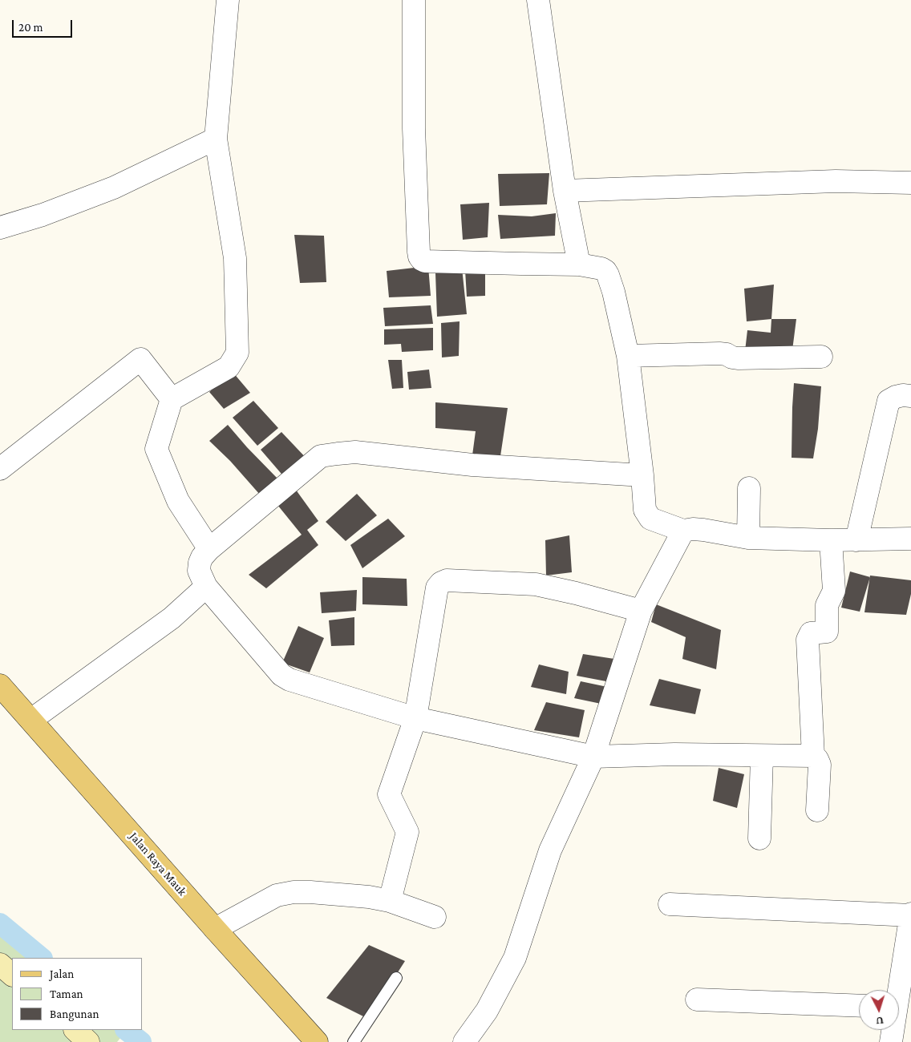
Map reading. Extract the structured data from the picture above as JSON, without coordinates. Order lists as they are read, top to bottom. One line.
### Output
{"streets":{"main road":["Jalan Raya Mauk"]},"legend":["Jalan","Taman","Bangunan"],"scale_bar":"20 m","north":"bottom"}
